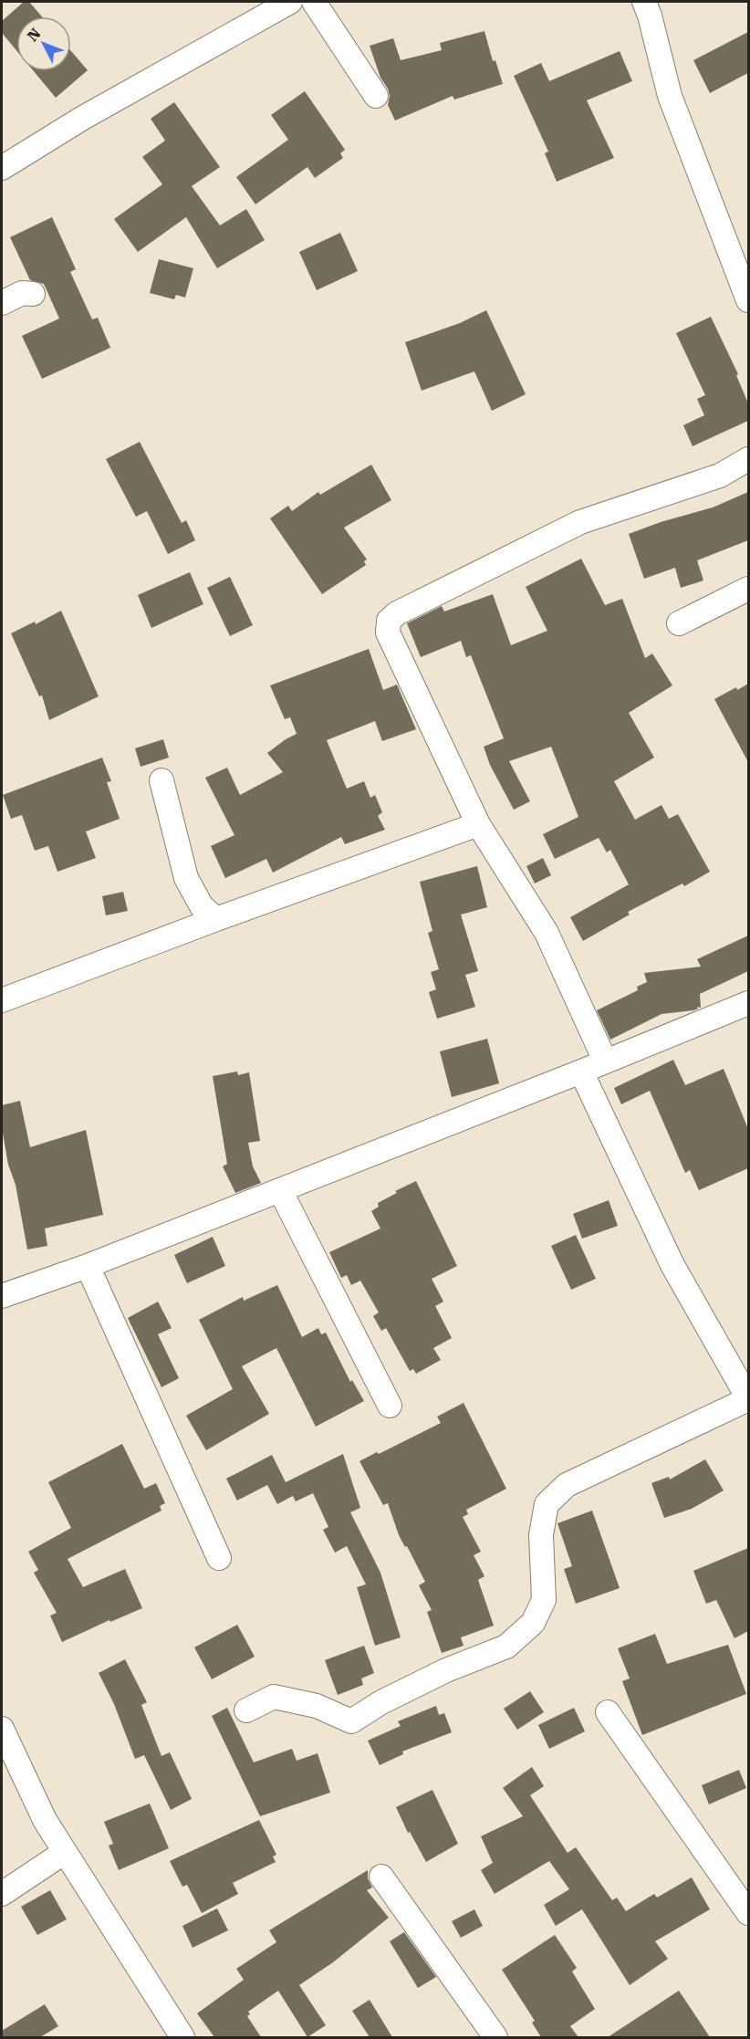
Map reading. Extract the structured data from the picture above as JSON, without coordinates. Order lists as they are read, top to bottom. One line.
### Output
{"north":"top left"}
